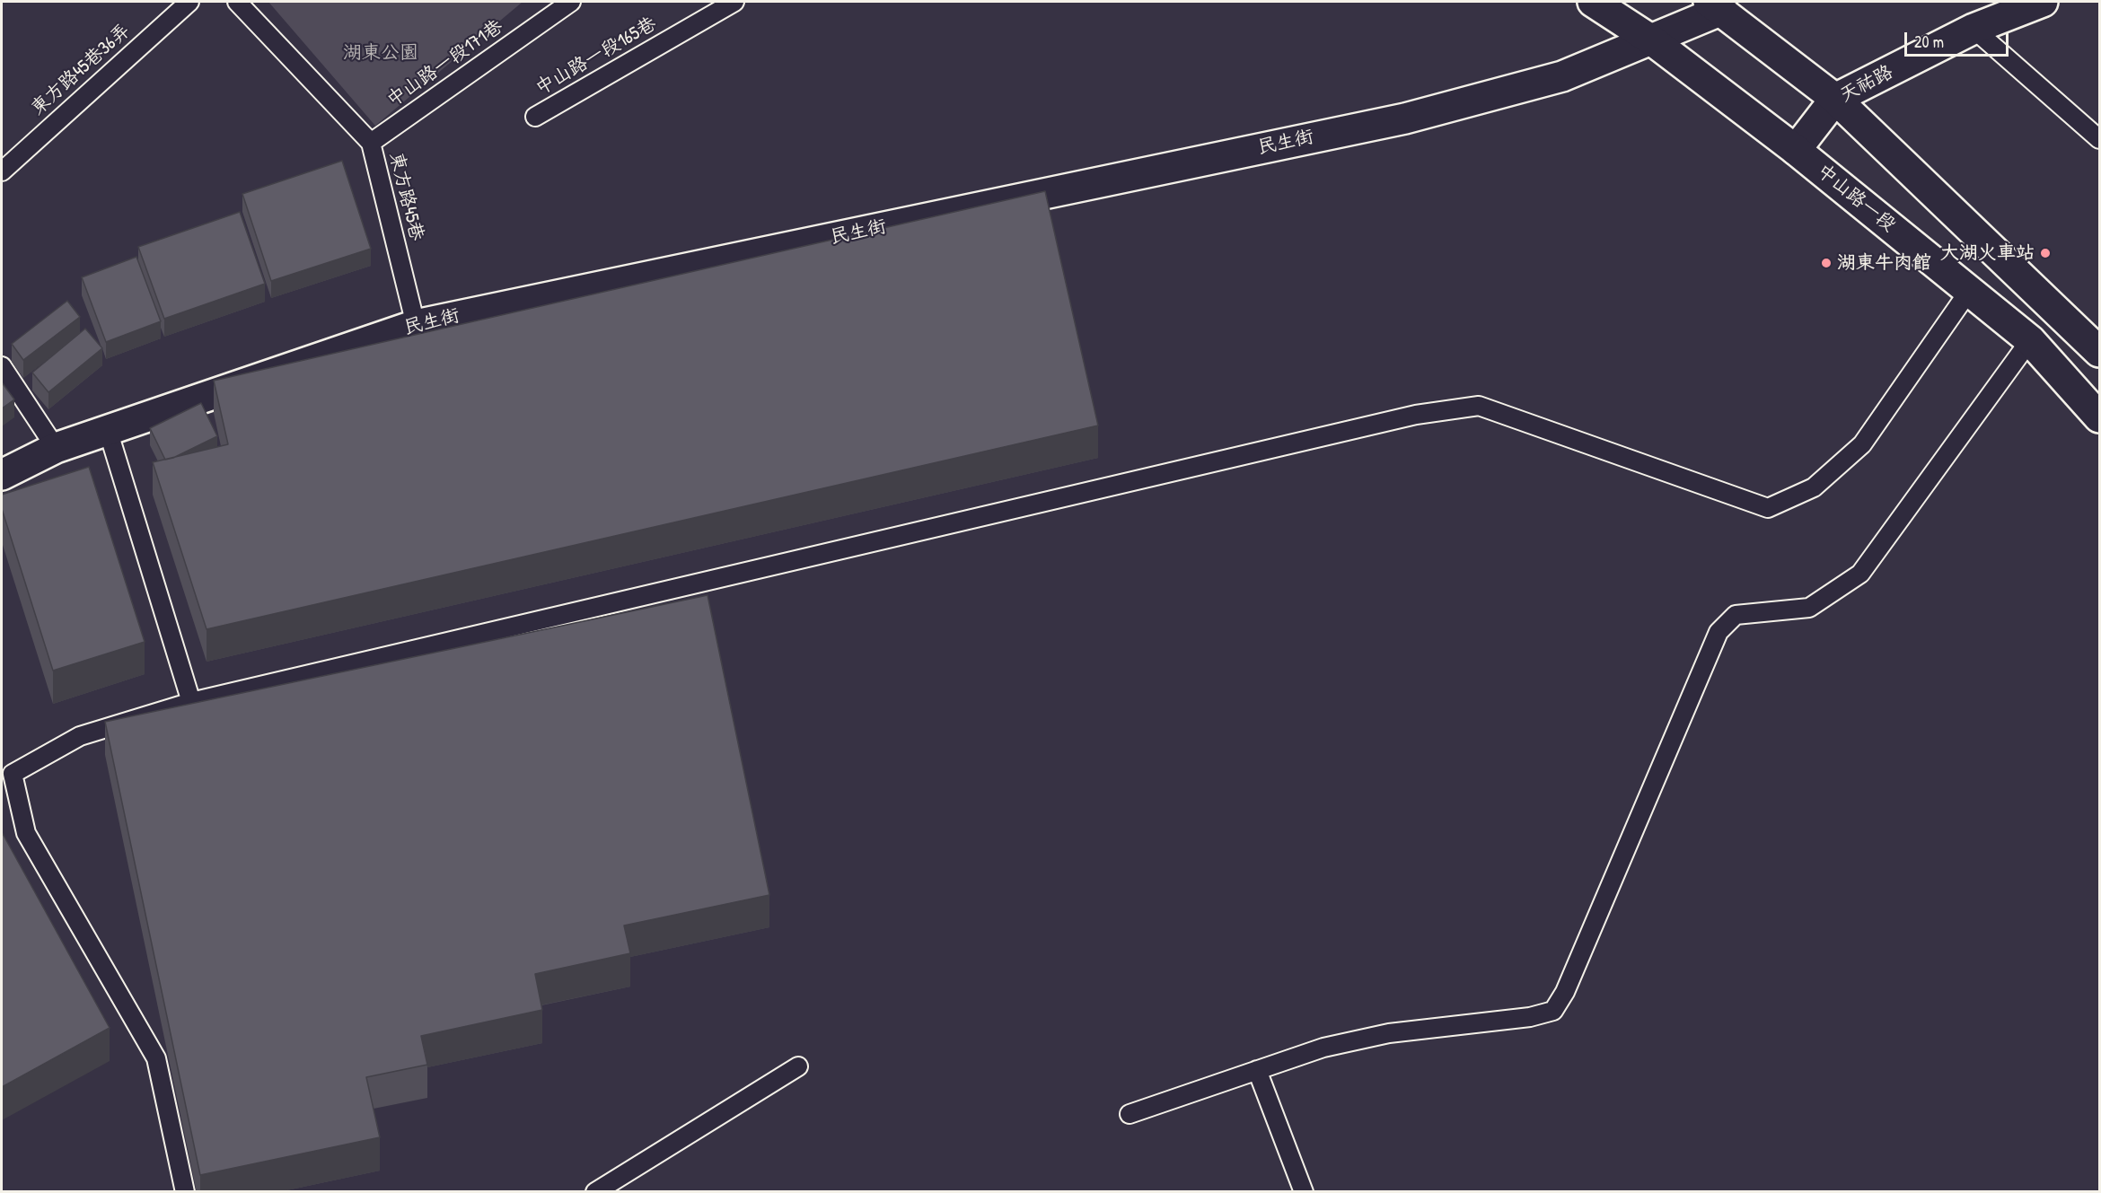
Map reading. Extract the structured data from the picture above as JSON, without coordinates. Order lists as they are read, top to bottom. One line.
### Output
{"streets":{"street":["天祐路","民生街","中山路一段"],"lane":["中山路一段165巷","中山路一段171巷","東方路45巷36弄","東方路45巷"]},"crossings":[["中山路一段171巷","東方路45巷"],["天祐路","中山路一段"],["民生街","東方路45巷"],["民生街","中山路一段"]],"parks":["湖東公園"],"places":["大湖火車站","湖東牛肉館"],"scale_bar":"20 m"}
